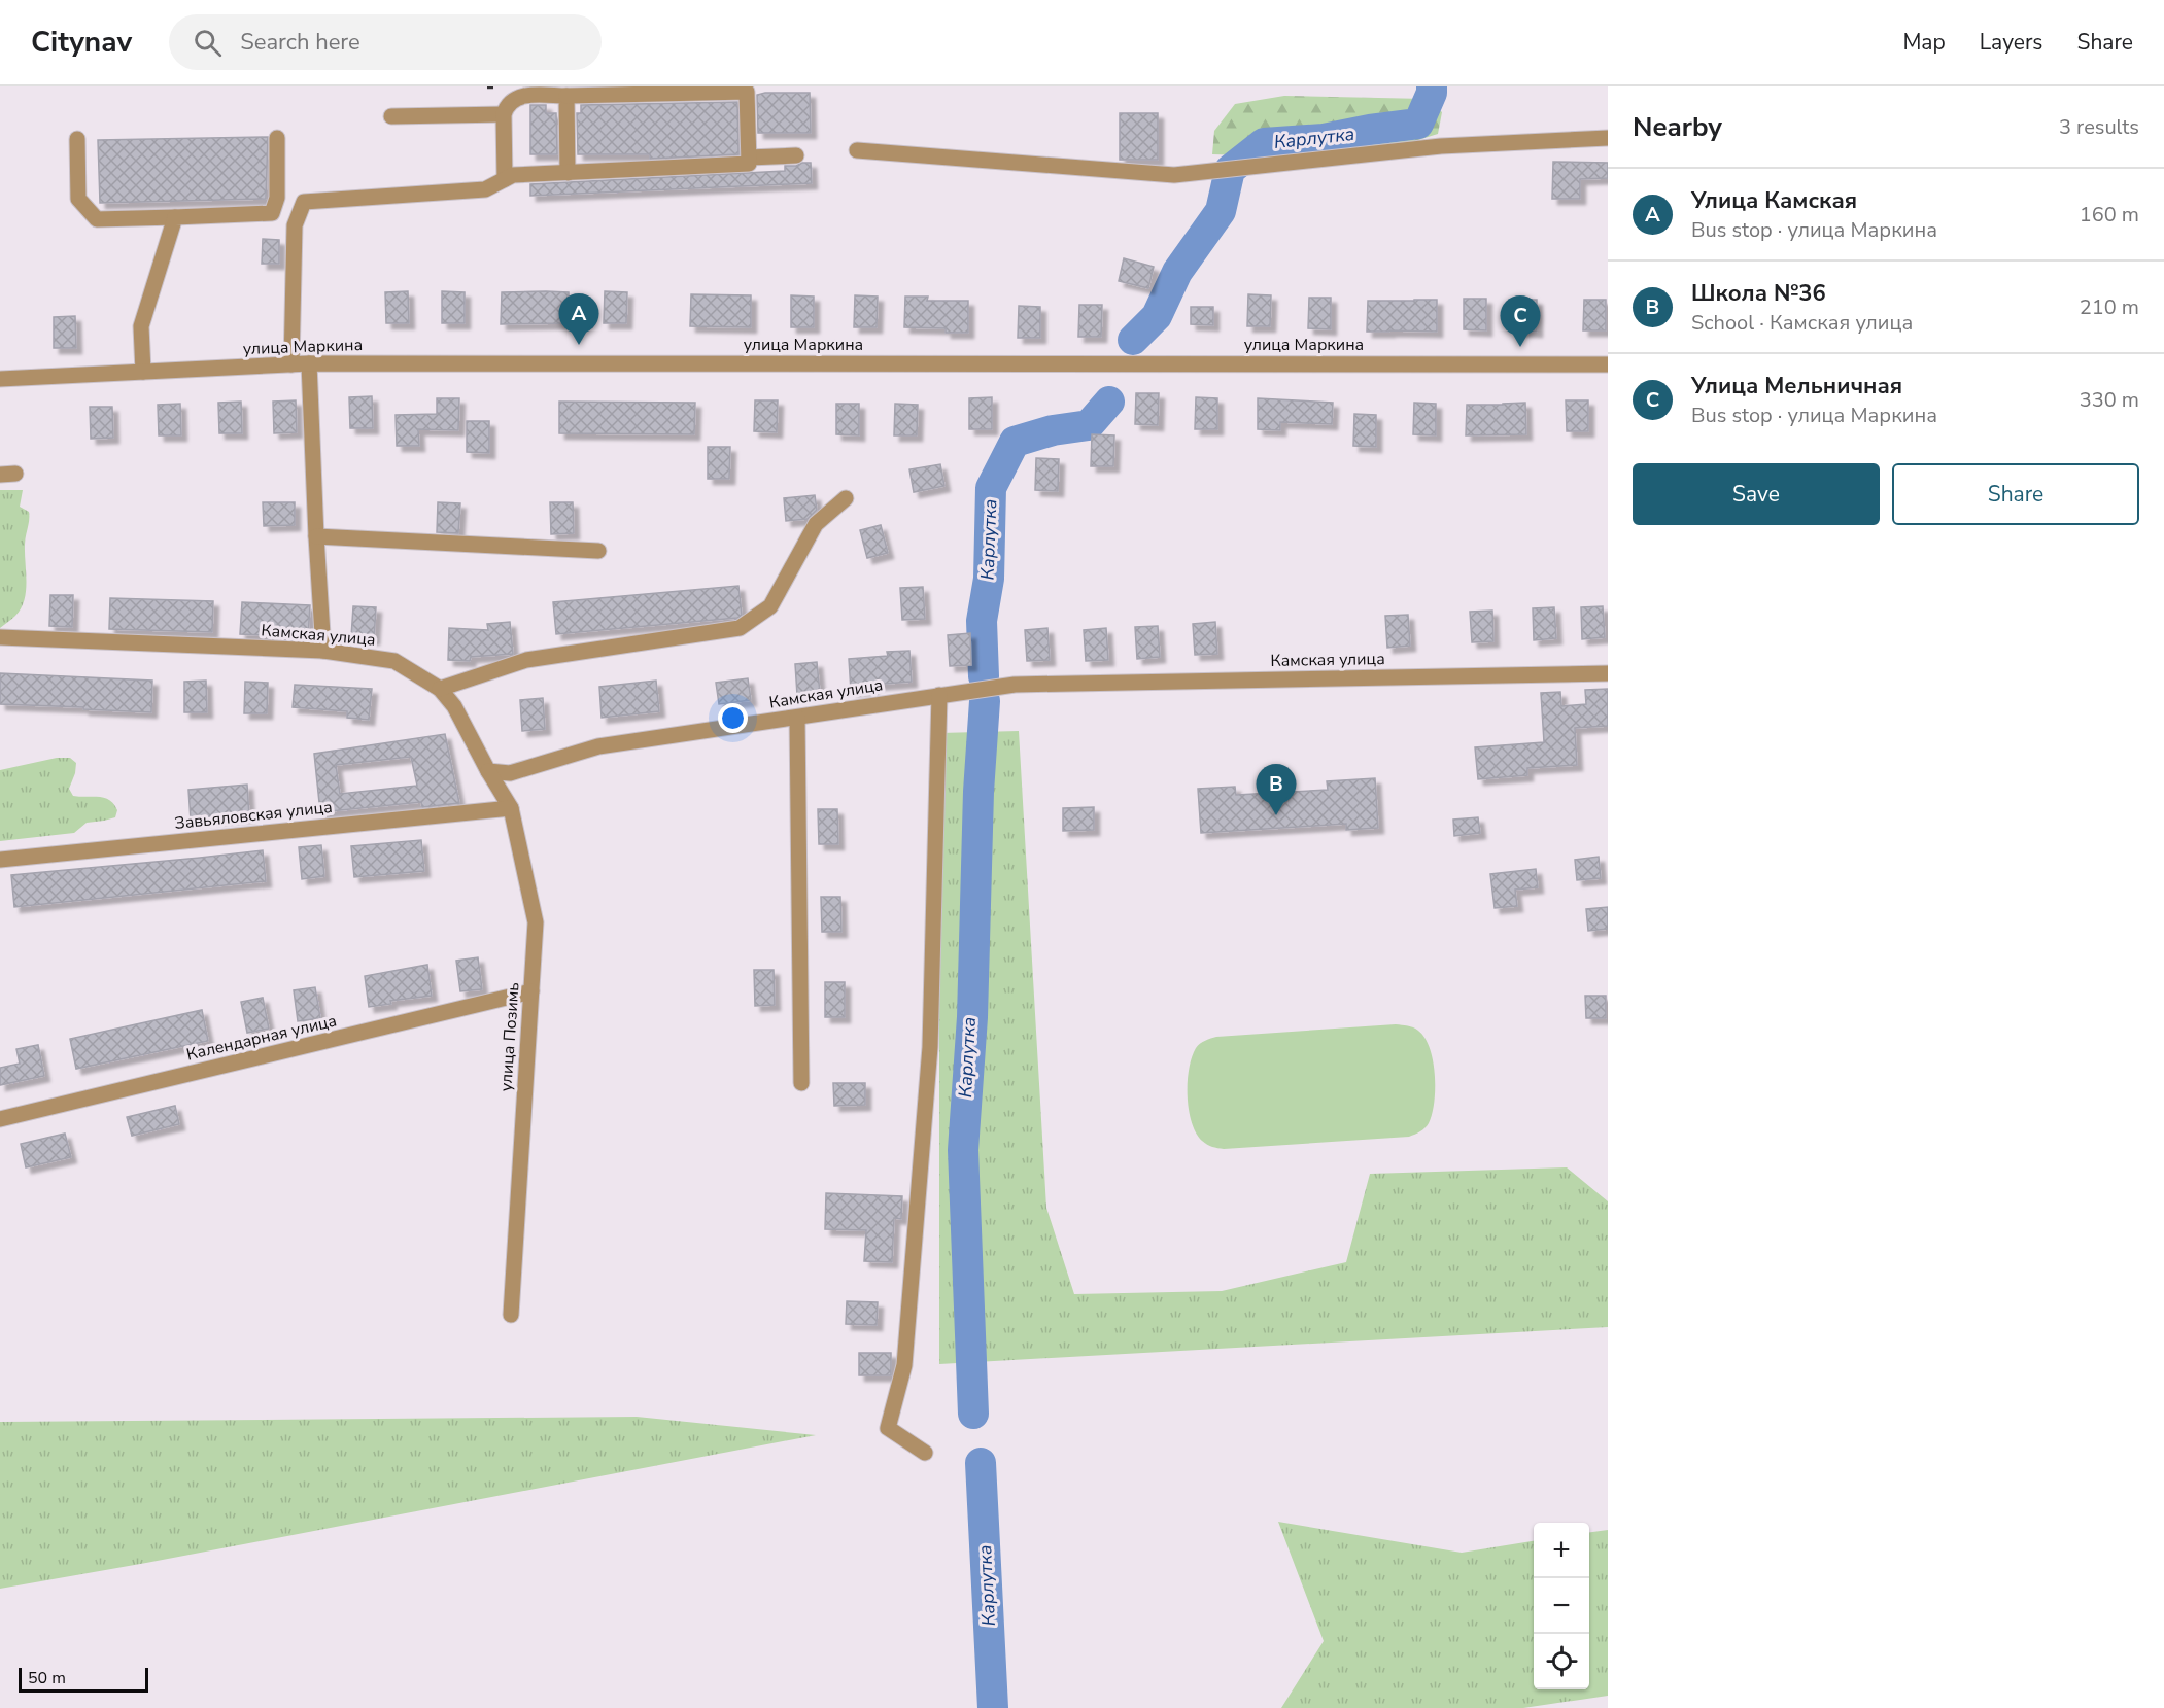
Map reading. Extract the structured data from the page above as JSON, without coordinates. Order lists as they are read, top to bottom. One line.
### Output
{"streets":{"street":["улица Маркина","Камская улица","Завьяловская улица","улица Позимь","Календарная улица"]},"crossings":[["Камская улица","улица Позимь"],["Завьяловская улица","улица Позимь"],["улица Позимь","Календарная улица"]],"water":["Карлутка"],"scale_bar":"50 m","page":{"header":"Citynav","search":"Search here","nav":["Map","Layers","Share"],"heading":["Nearby","3 results"],"list":[{"mark":"A","name":"Улица Камская","note":"Bus stop · улица Маркина","value":"160 m"},{"mark":"B","name":"Школа №36","note":"School · Камская улица","value":"210 m"},{"mark":"C","name":"Улица Мельничная","note":"Bus stop · улица Маркина","value":"330 m"}],"pins":["A","C","B"],"buttons":["Save","Share"],"map_buttons":["+","−"],"scale":"50 m"}}
